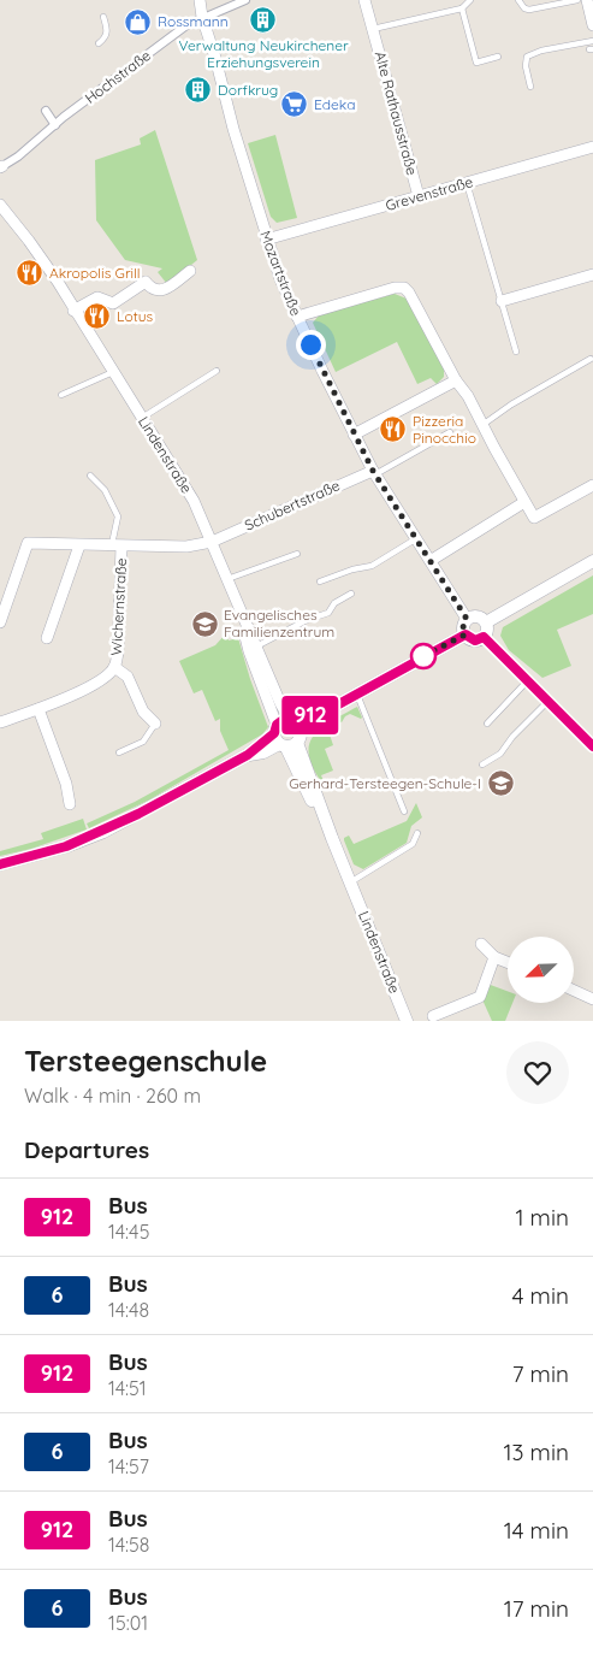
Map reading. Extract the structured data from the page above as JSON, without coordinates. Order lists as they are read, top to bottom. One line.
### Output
{"streets":{"street":["Hochstraße","Alte Rathausstraße","Grevenstraße","Mozartstraße","Lindenstraße","Schubertstraße","Wichernstraße"]},"crossings":[["Hochstraße","Mozartstraße"],["Alte Rathausstraße","Grevenstraße"],["Grevenstraße","Mozartstraße"],["Mozartstraße","Schubertstraße"],["Lindenstraße","Schubertstraße"],["Schubertstraße","Wichernstraße"]],"places":{"building":["Verwaltung Neukirchener Erziehungsverein","Dorfkrug"],"shop":["Rossmann"],"supermarket":["Edeka"],"restaurant":["Akropolis Grill","Lotus","Pizzeria Pinocchio"],"school or university":["Evangelisches Familienzentrum","Gerhard-Tersteegen-Schule-I"]},"lines":["bus line 912"],"north":"bottom left","page":{"on_map":"912","heading":[["Tersteegenschule","Walk · 4 min · 260 m"],"Departures"],"list":[{"mark":"912","name":"Bus","note":"14:45","value":"1 min"},{"mark":"6","name":"Bus","note":"14:48","value":"4 min"},{"mark":"912","name":"Bus","note":"14:51","value":"7 min"},{"mark":"6","name":"Bus","note":"14:57","value":"13 min"},{"mark":"912","name":"Bus","note":"14:58","value":"14 min"},{"mark":"6","name":"Bus","note":"15:01","value":"17 min"}]}}
